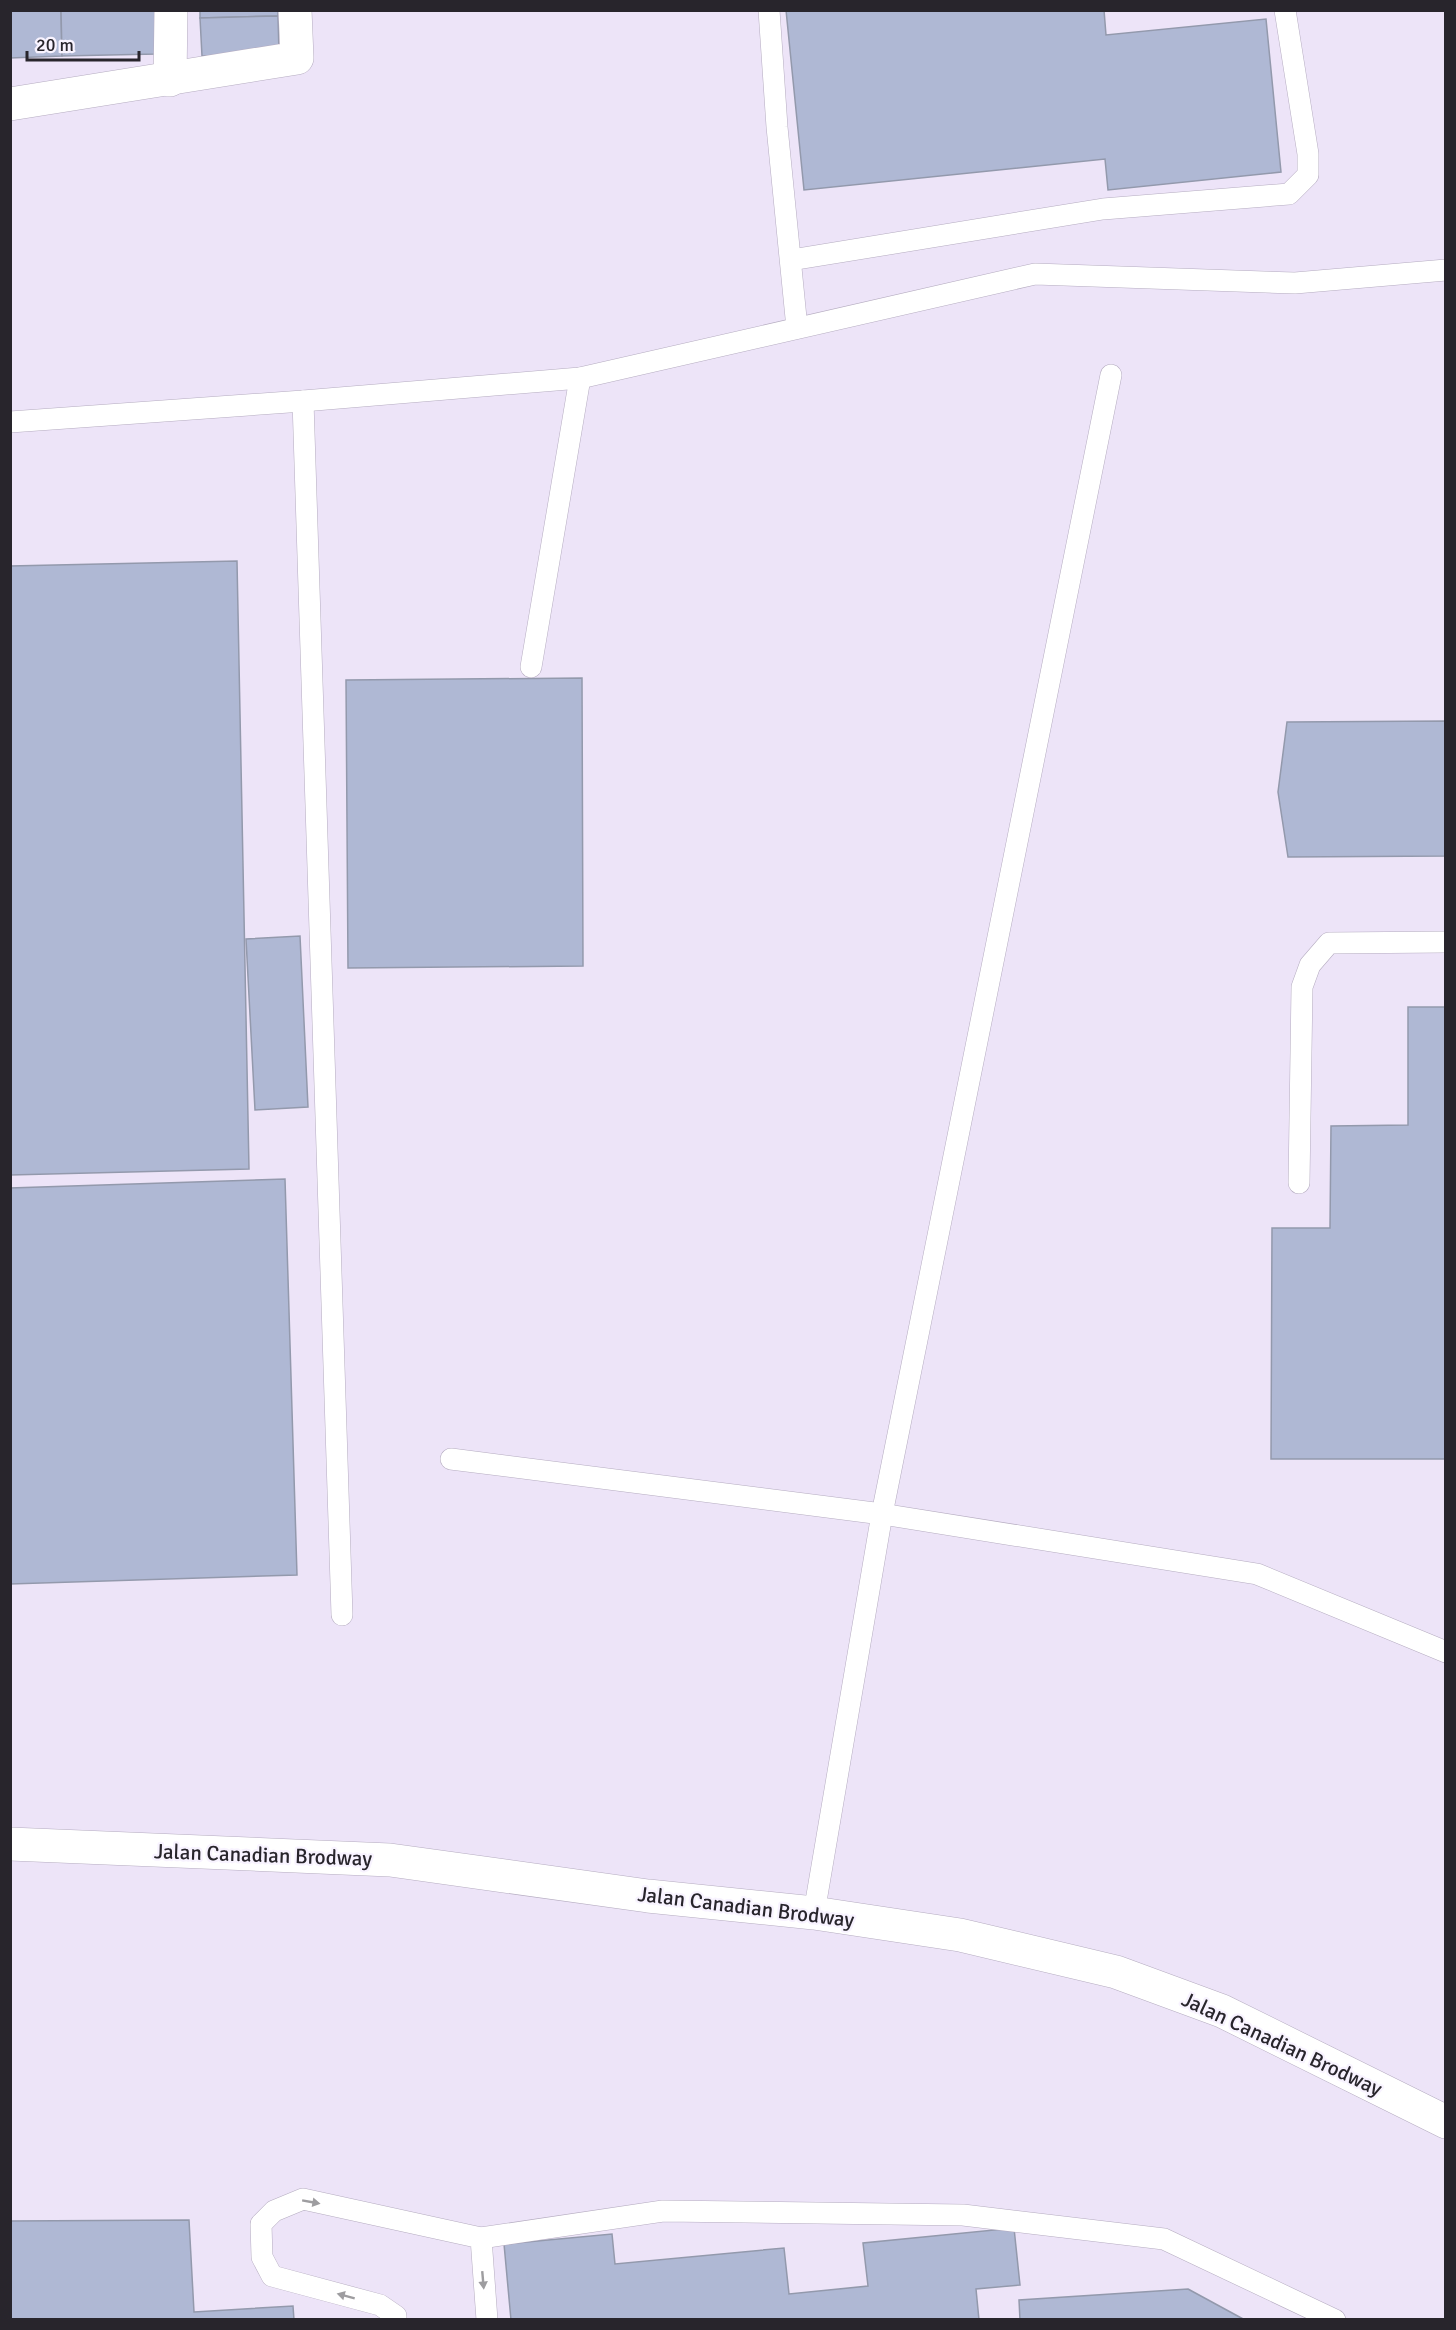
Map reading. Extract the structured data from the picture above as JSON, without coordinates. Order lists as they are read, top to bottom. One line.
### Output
{"streets":{"street":["Jalan Canadian Brodway"]},"scale_bar":"20 m"}
